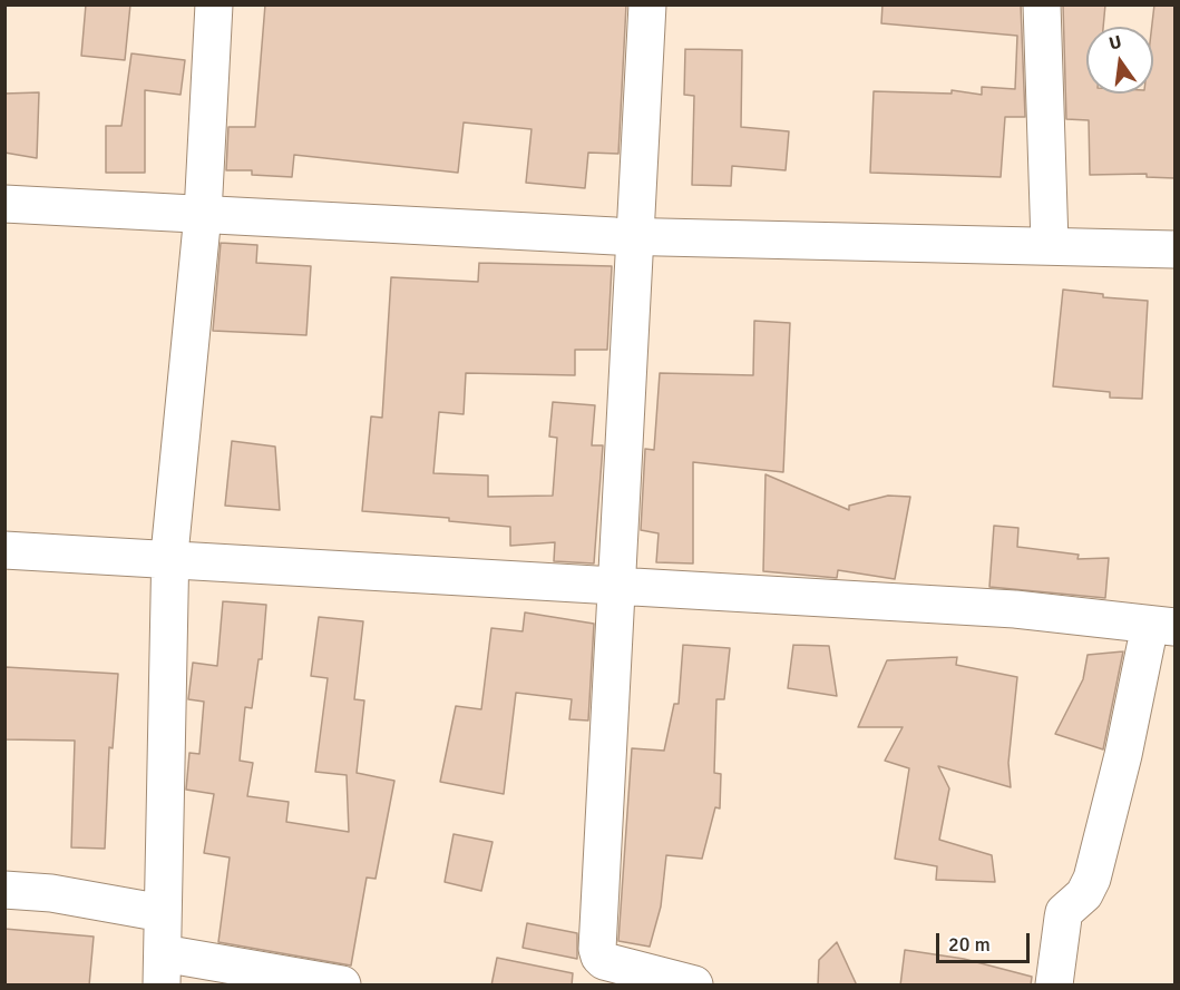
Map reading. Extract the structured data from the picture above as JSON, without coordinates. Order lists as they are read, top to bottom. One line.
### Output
{"scale_bar":"20 m","north":"top"}
